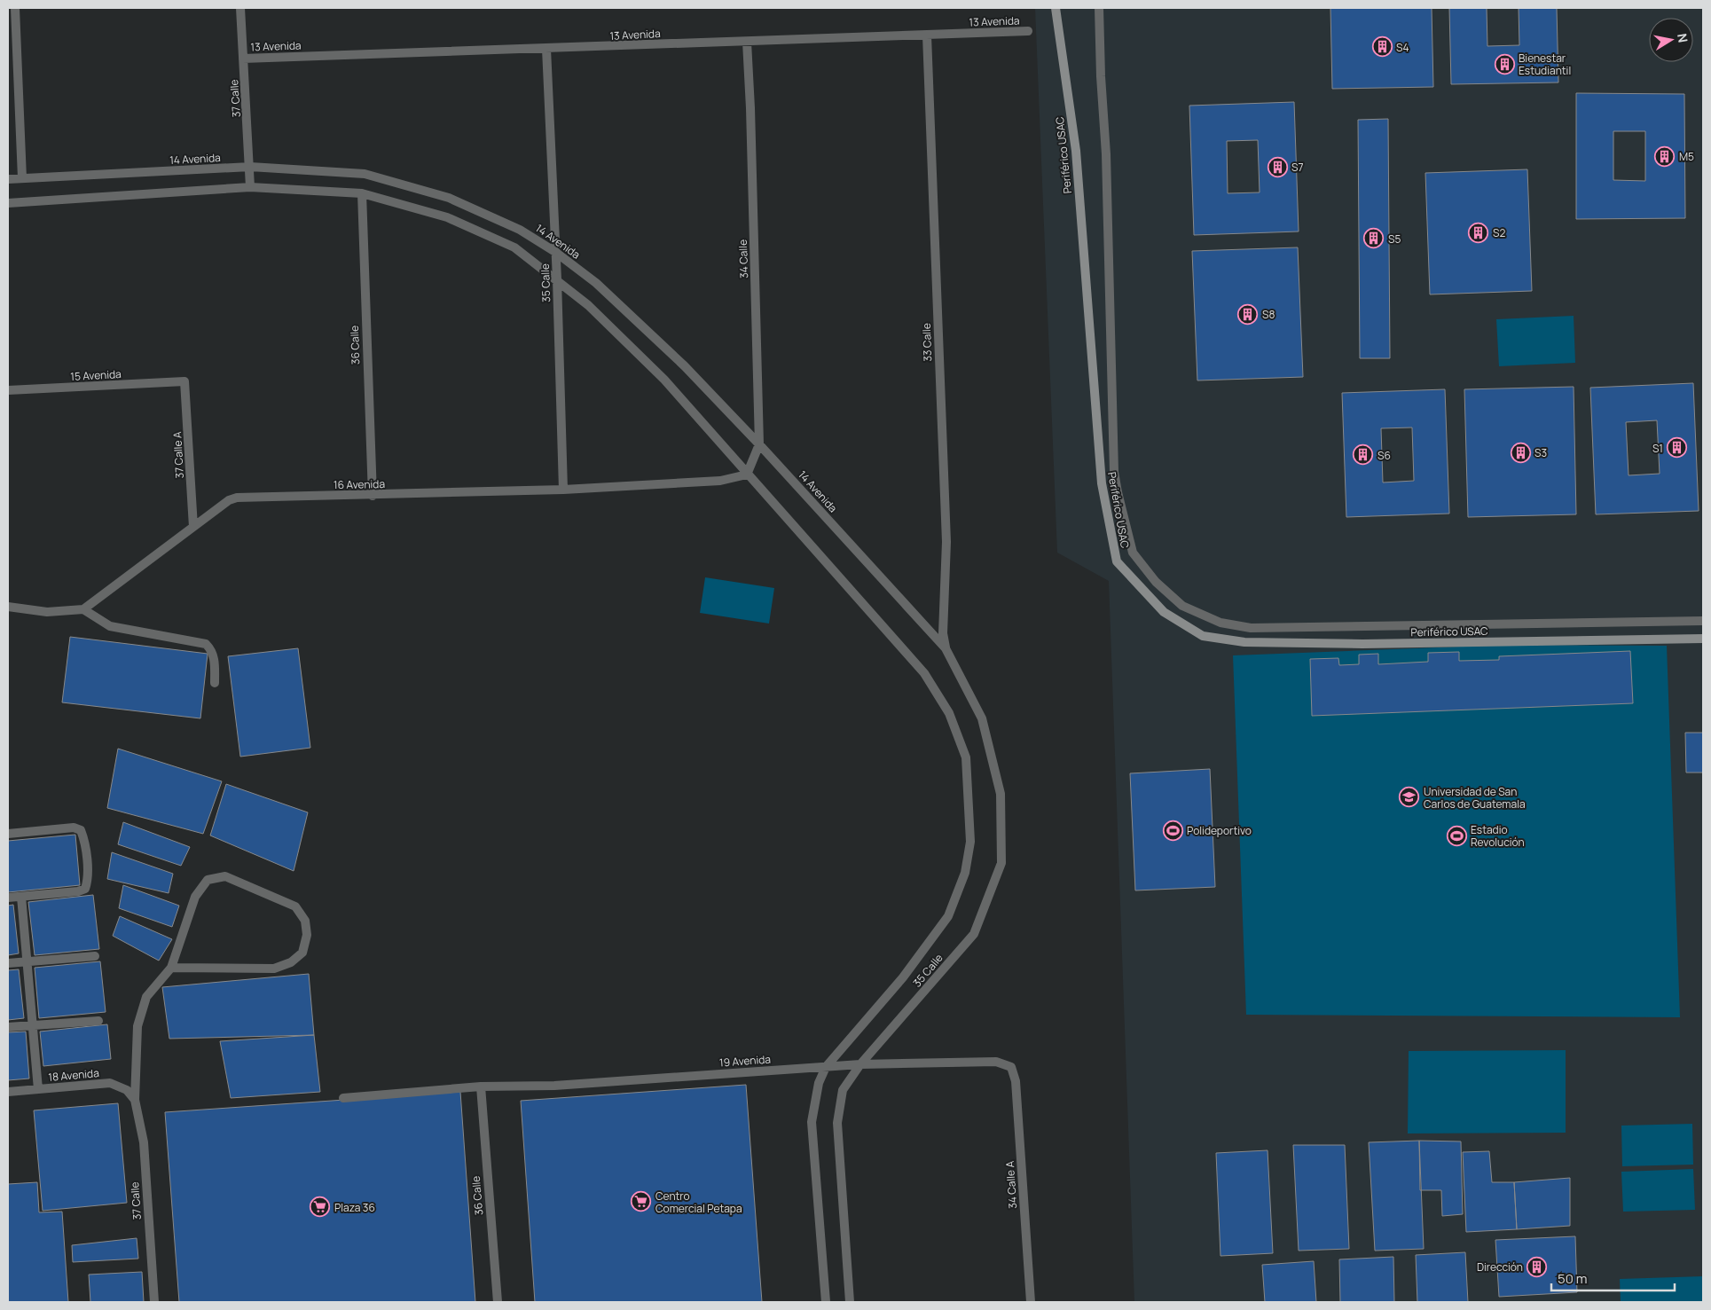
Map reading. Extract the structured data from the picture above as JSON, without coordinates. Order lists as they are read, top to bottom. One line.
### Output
{"streets":{"street":["13 Avenida","37 Calle","Periférico USAC","14 Avenida","34 Calle","35 Calle","33 Calle","36 Calle","15 Avenida","37 Calle A","16 Avenida","19 Avenida","18 Avenida","34 Calle A"]},"crossings":[["13 Avenida","37 Calle"],["13 Avenida","34 Calle"],["13 Avenida","35 Calle"],["13 Avenida","33 Calle"],["37 Calle","14 Avenida"],["37 Calle","18 Avenida"],["14 Avenida","34 Calle"],["14 Avenida","35 Calle"],["14 Avenida","33 Calle"],["34 Calle","35 Calle"],["34 Calle","16 Avenida"],["35 Calle","33 Calle"],["35 Calle","16 Avenida"],["35 Calle","19 Avenida"],["36 Calle","16 Avenida"],["36 Calle","19 Avenida"],["15 Avenida","37 Calle A"],["37 Calle A","16 Avenida"],["19 Avenida","34 Calle A"]],"places":{"building":["S4","Bienestar Estudiantil","M5","S7","S2","S5","S8","S1","S3","S6","Dirección"],"school or university":["Universidad de San Carlos de Guatemala"],"sports":["Polideportivo","Estadio Revolución"],"supermarket":["Centro Comercial Petapa","Plaza 36"]},"scale_bar":"50 m","north":"right"}
